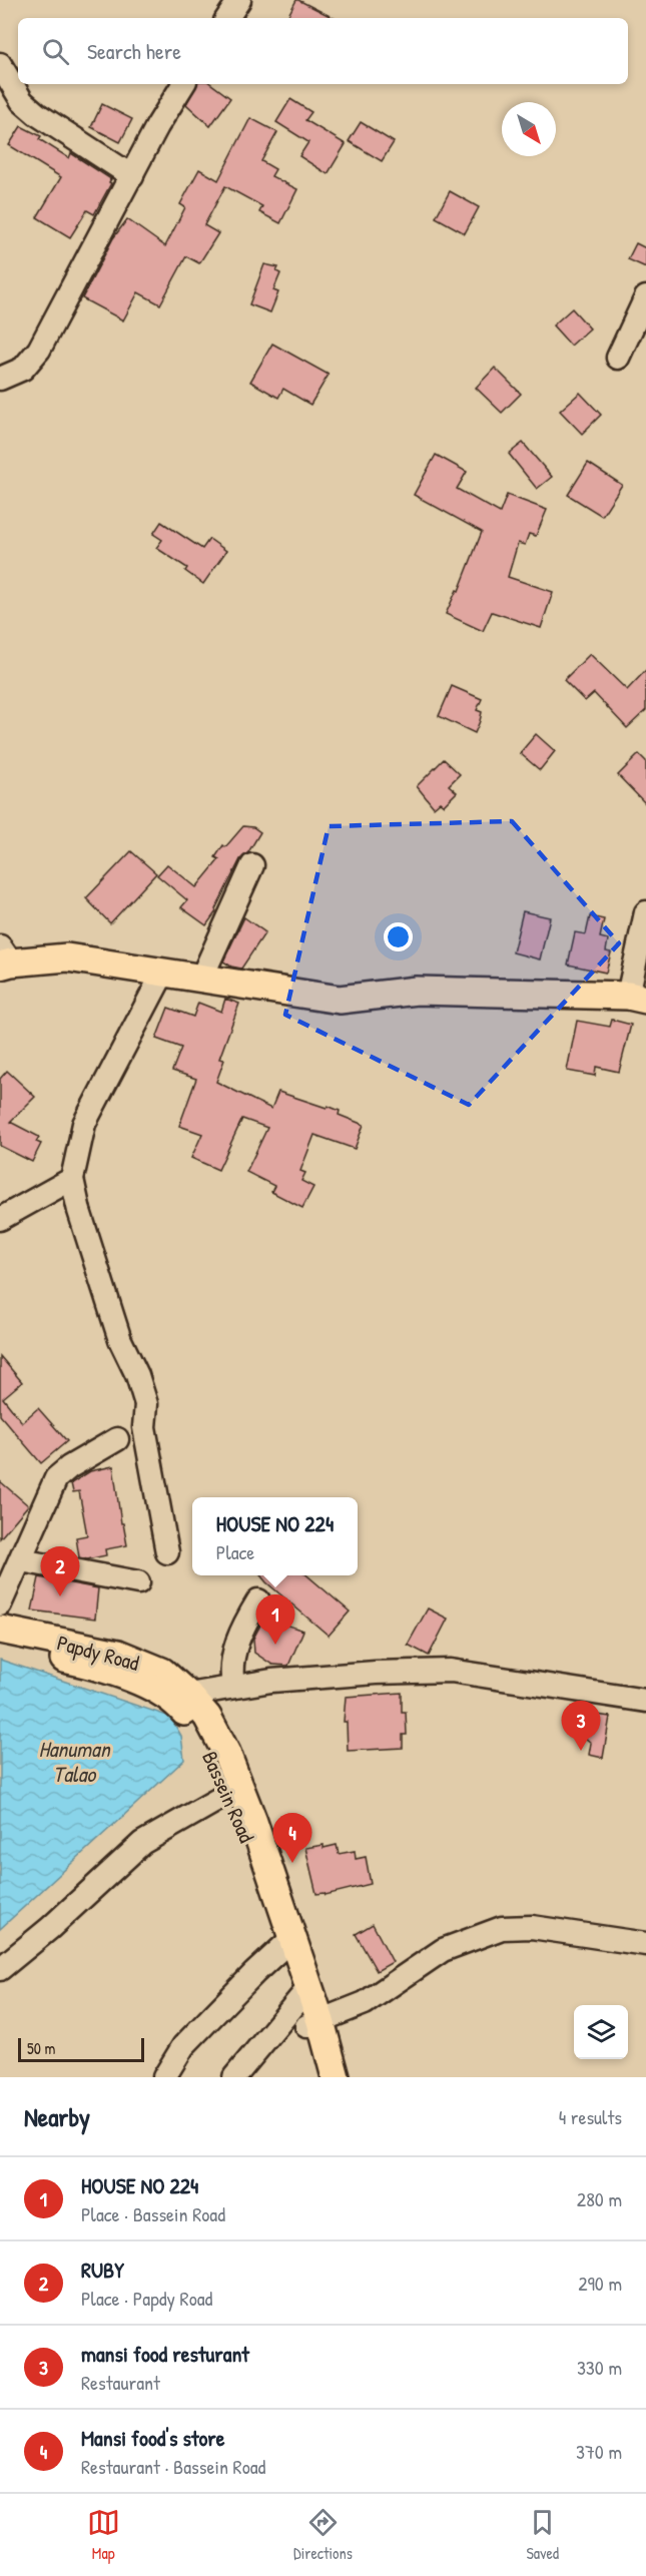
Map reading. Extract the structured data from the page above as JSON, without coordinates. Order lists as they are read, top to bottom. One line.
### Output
{"streets":{"main road":["Papdy Road","Bassein Road"]},"crossings":[["Papdy Road","Bassein Road"]],"water":["Hanuman Talao"],"scale_bar":"50 m","north":"bottom right","page":{"search":"Search here","popup":["HOUSE NO 224","Place"],"pins":["2","1","3","4"],"scale":"50 m","heading":["Nearby","4 results"],"list":[{"mark":"1","name":"HOUSE NO 224","note":"Place · Bassein Road","value":"280 m"},{"mark":"2","name":"RUBY","note":"Place · Papdy Road","value":"290 m"},{"mark":"3","name":"mansi food resturant","note":"Restaurant","value":"330 m"},{"mark":"4","name":"Mansi food's store","note":"Restaurant · Bassein Road","value":"370 m"}],"nav":["Map","Directions","Saved"]}}
